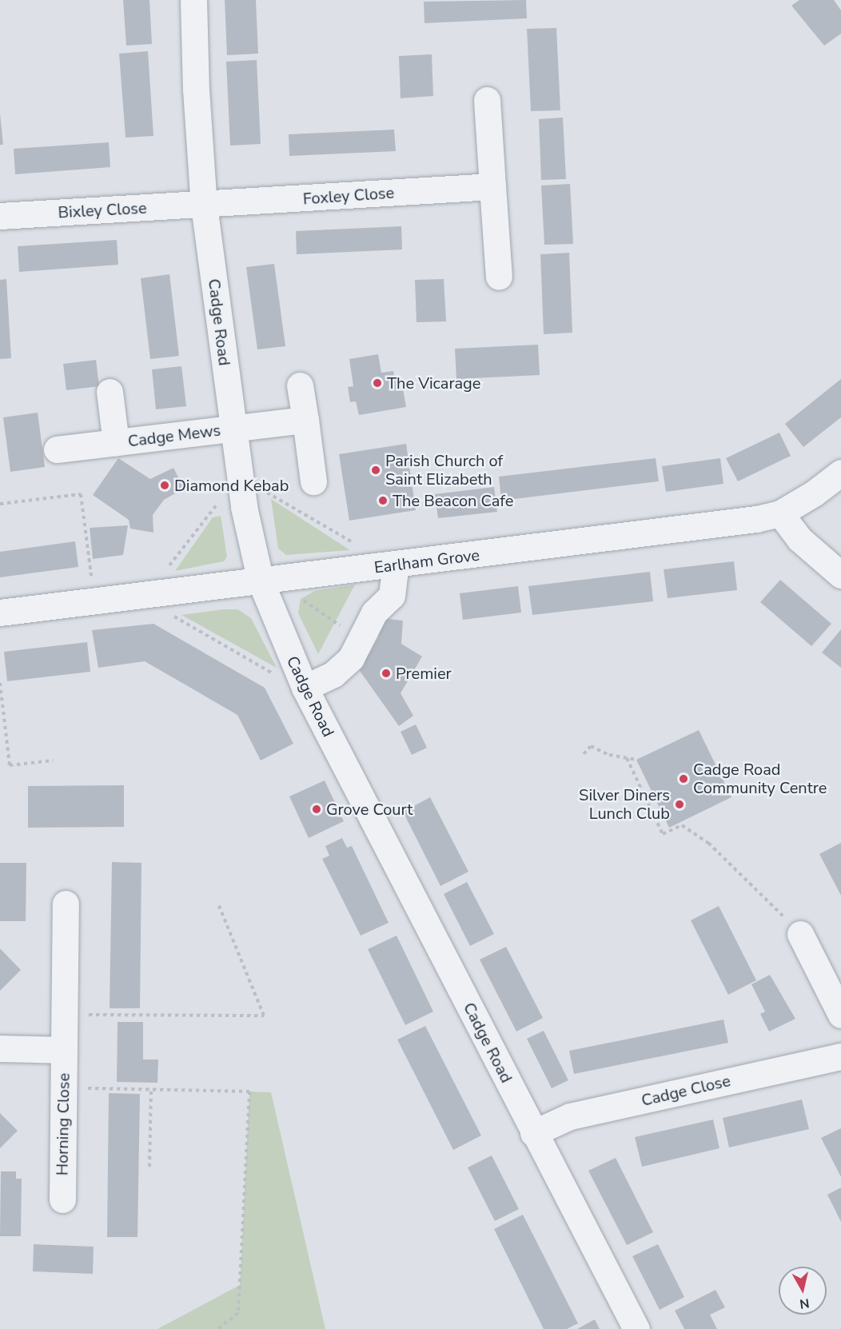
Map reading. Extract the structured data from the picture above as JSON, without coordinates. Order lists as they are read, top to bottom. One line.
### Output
{"streets":{"street":["Foxley Close","Bixley Close","Cadge Road","Cadge Mews","Earlham Grove","Cadge Close","Horning Close"]},"crossings":[["Foxley Close","Bixley Close"],["Foxley Close","Cadge Road"],["Bixley Close","Cadge Road"],["Cadge Road","Cadge Mews"],["Cadge Road","Earlham Grove"],["Cadge Road","Cadge Close"]],"places":["The Vicarage","Parish Church of Saint Elizabeth","Diamond Kebab","The Beacon Cafe","Premier","Cadge Road Community Centre","Silver Diners Lunch Club","Grove Court"],"north":"bottom"}
